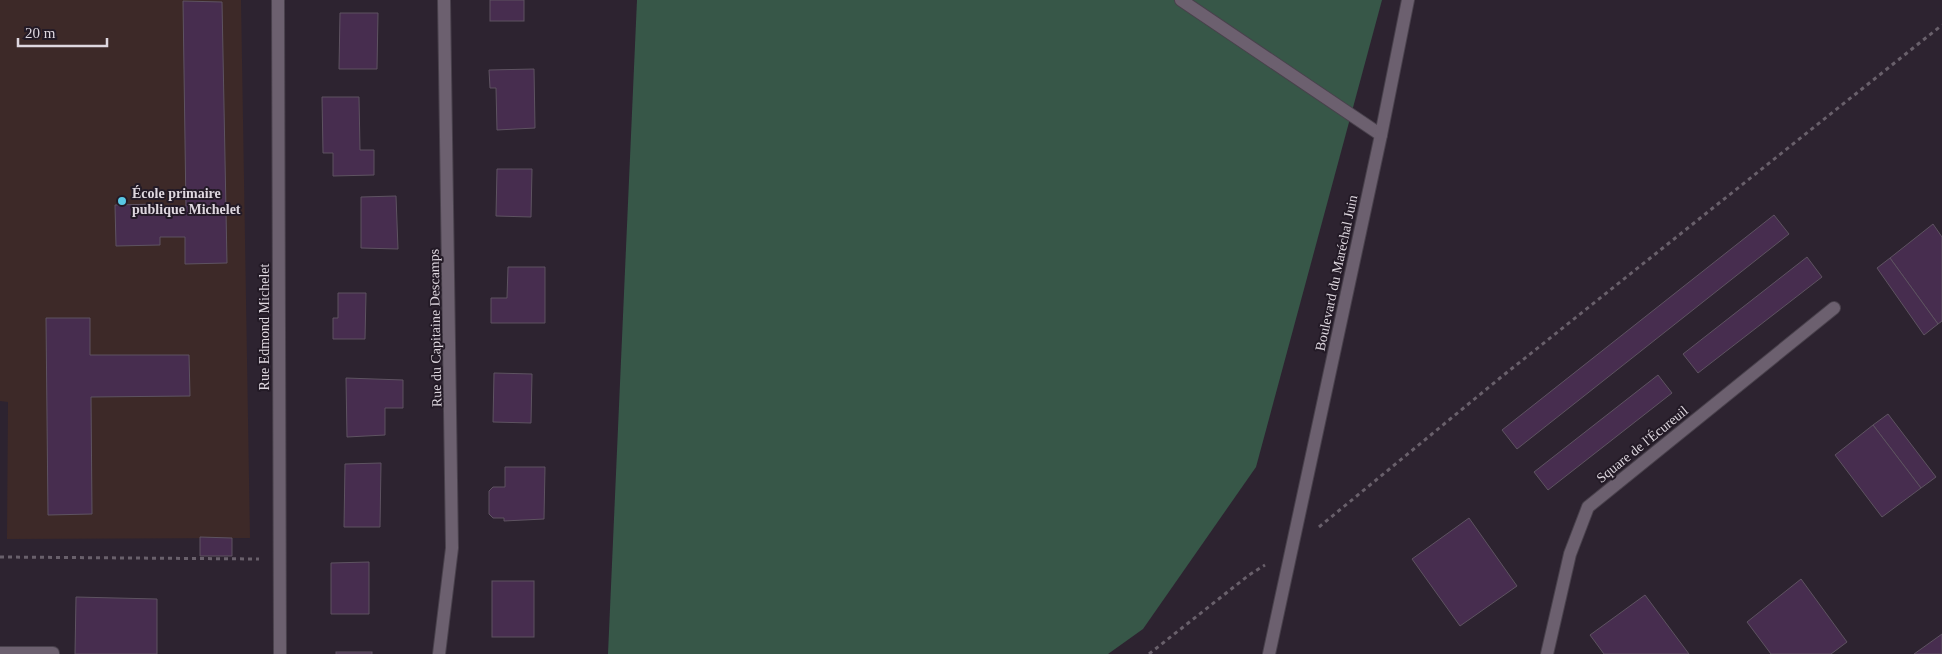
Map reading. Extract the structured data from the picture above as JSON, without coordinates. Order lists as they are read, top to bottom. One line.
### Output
{"streets":{"street":["Boulevard du Maréchal Juin","Rue Edmond Michelet","Rue du Capitaine Descamps","Square de l'Écureuil"]},"places":["École primaire publique Michelet"],"scale_bar":"20 m"}
